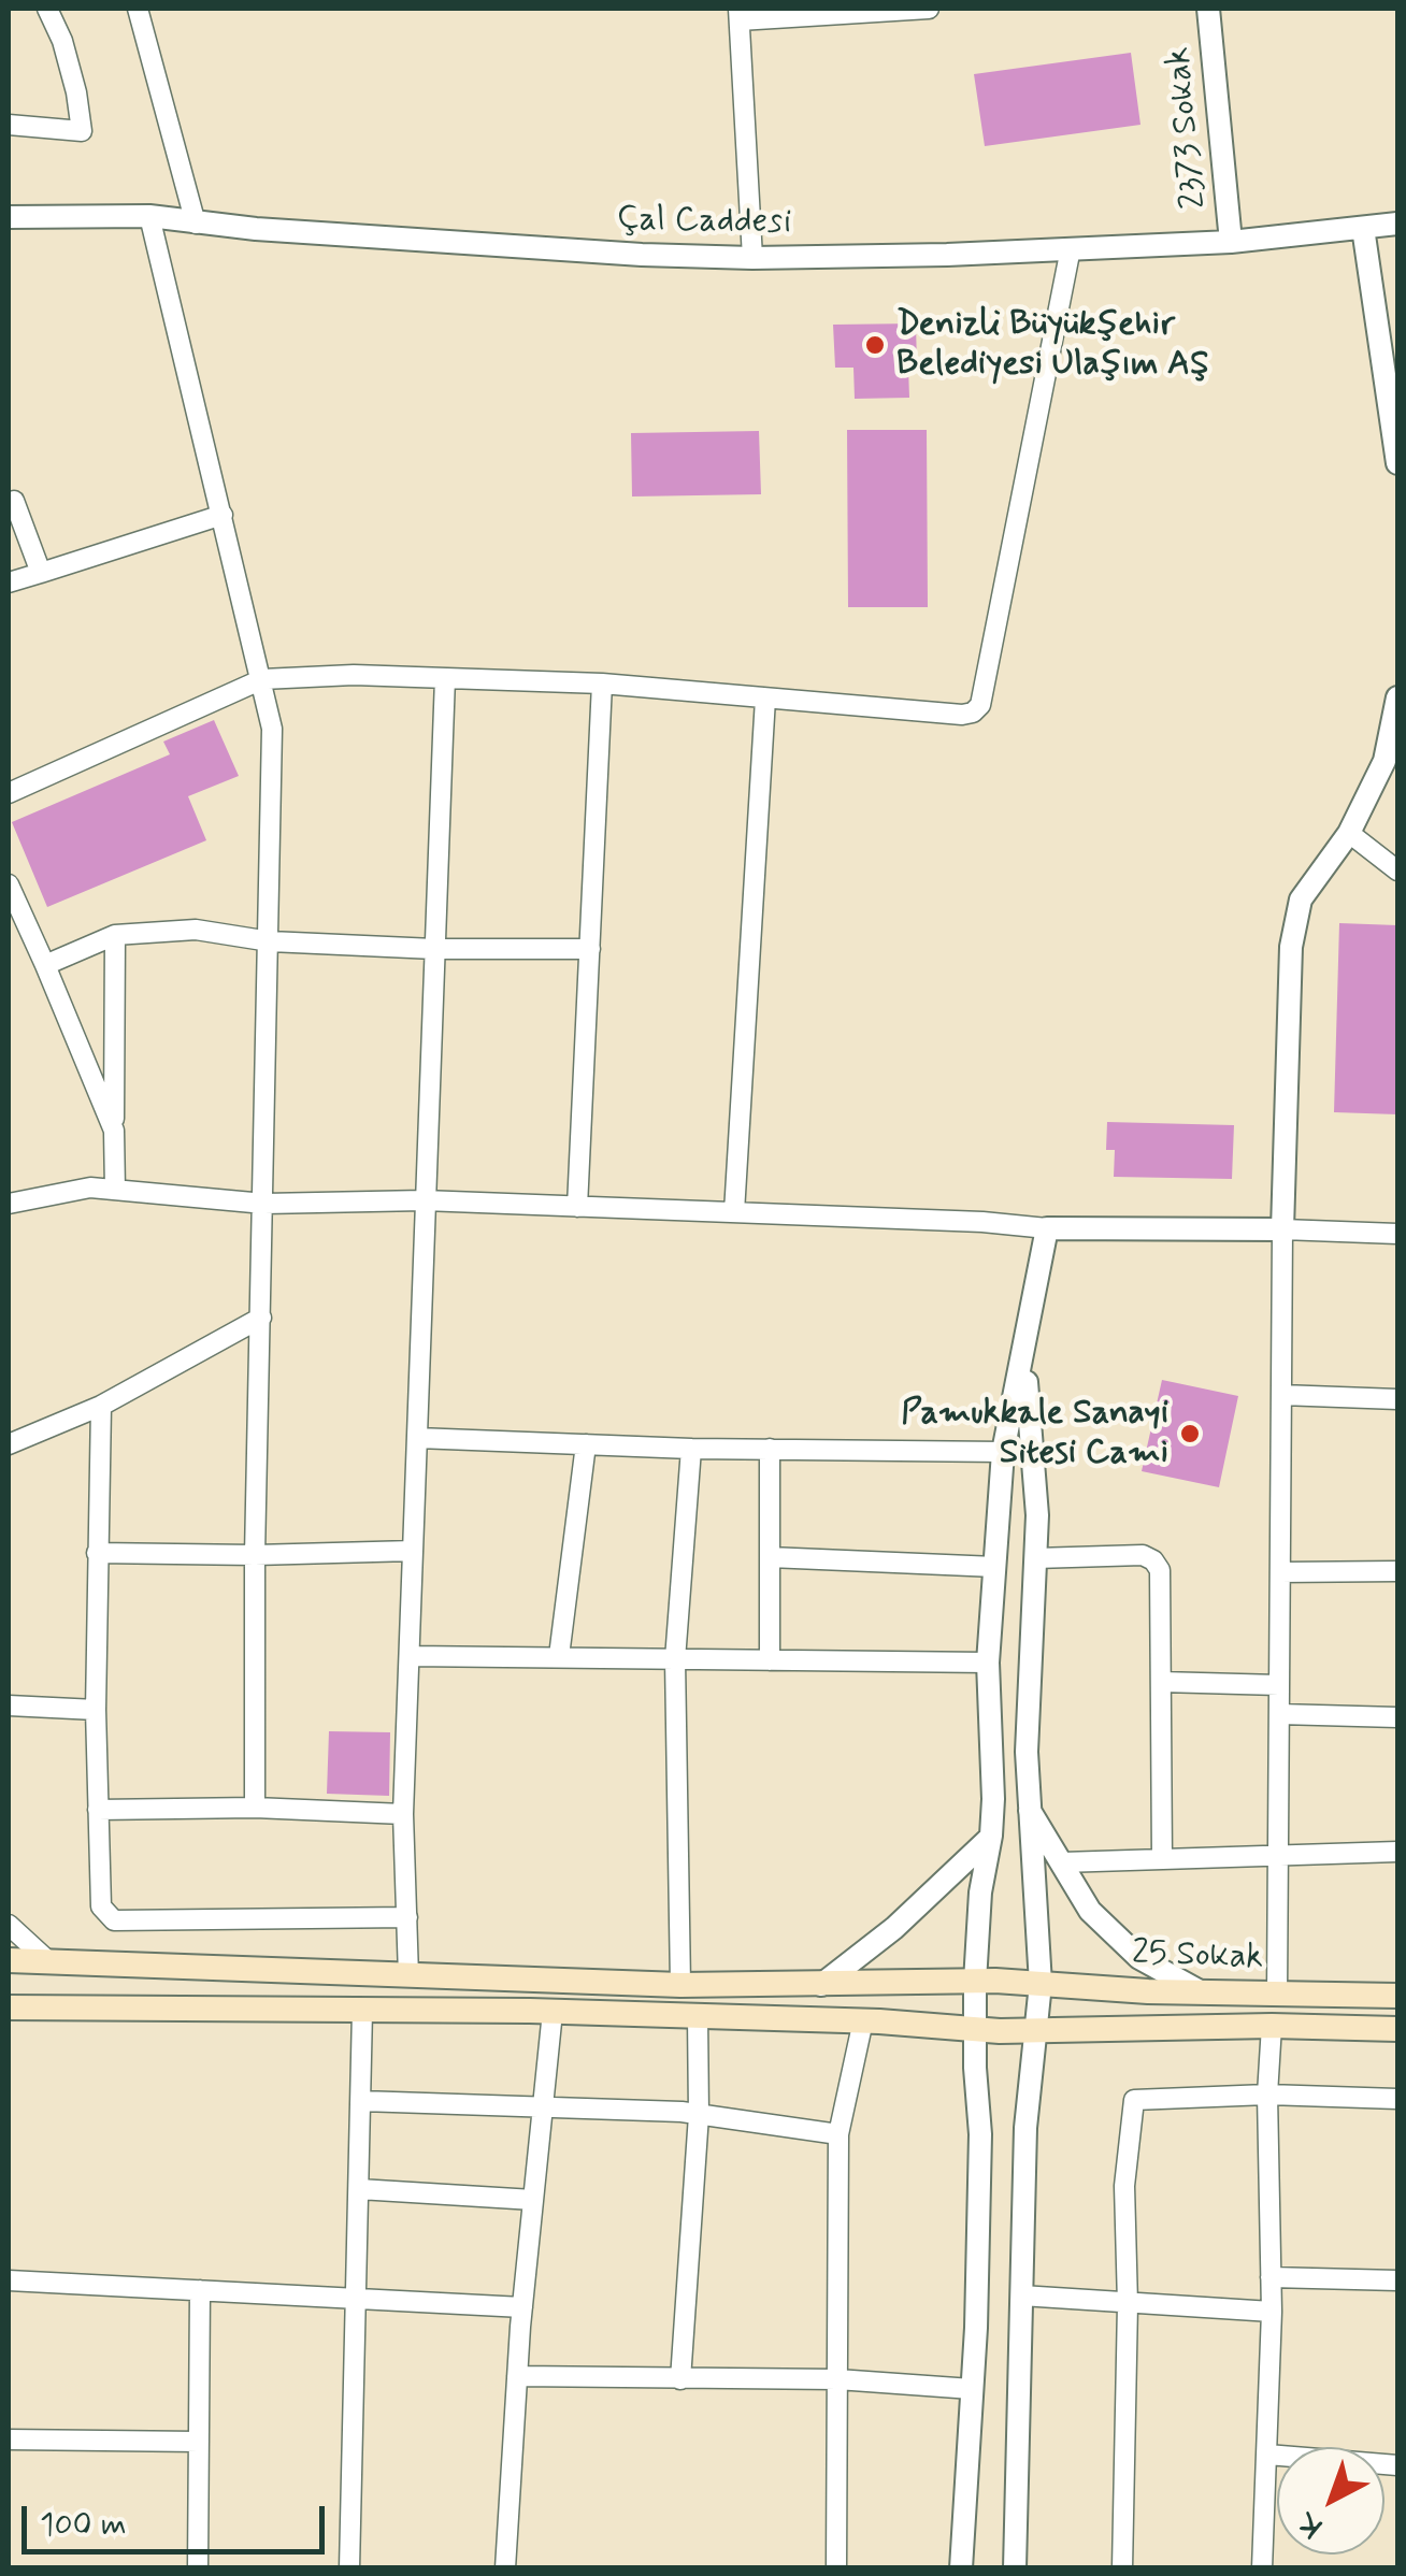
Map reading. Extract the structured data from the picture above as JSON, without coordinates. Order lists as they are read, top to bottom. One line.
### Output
{"streets":{"main road":["25 Sokak"],"street":["2373 Sokak","Çal Caddesi"]},"crossings":[["2373 Sokak","Çal Caddesi"]],"places":["Denizli Büyükşehir Belediyesi Ulaşım AŞ","Pamukkale Sanayi Sitesi Cami"],"scale_bar":"100 m","north":"bottom left"}
